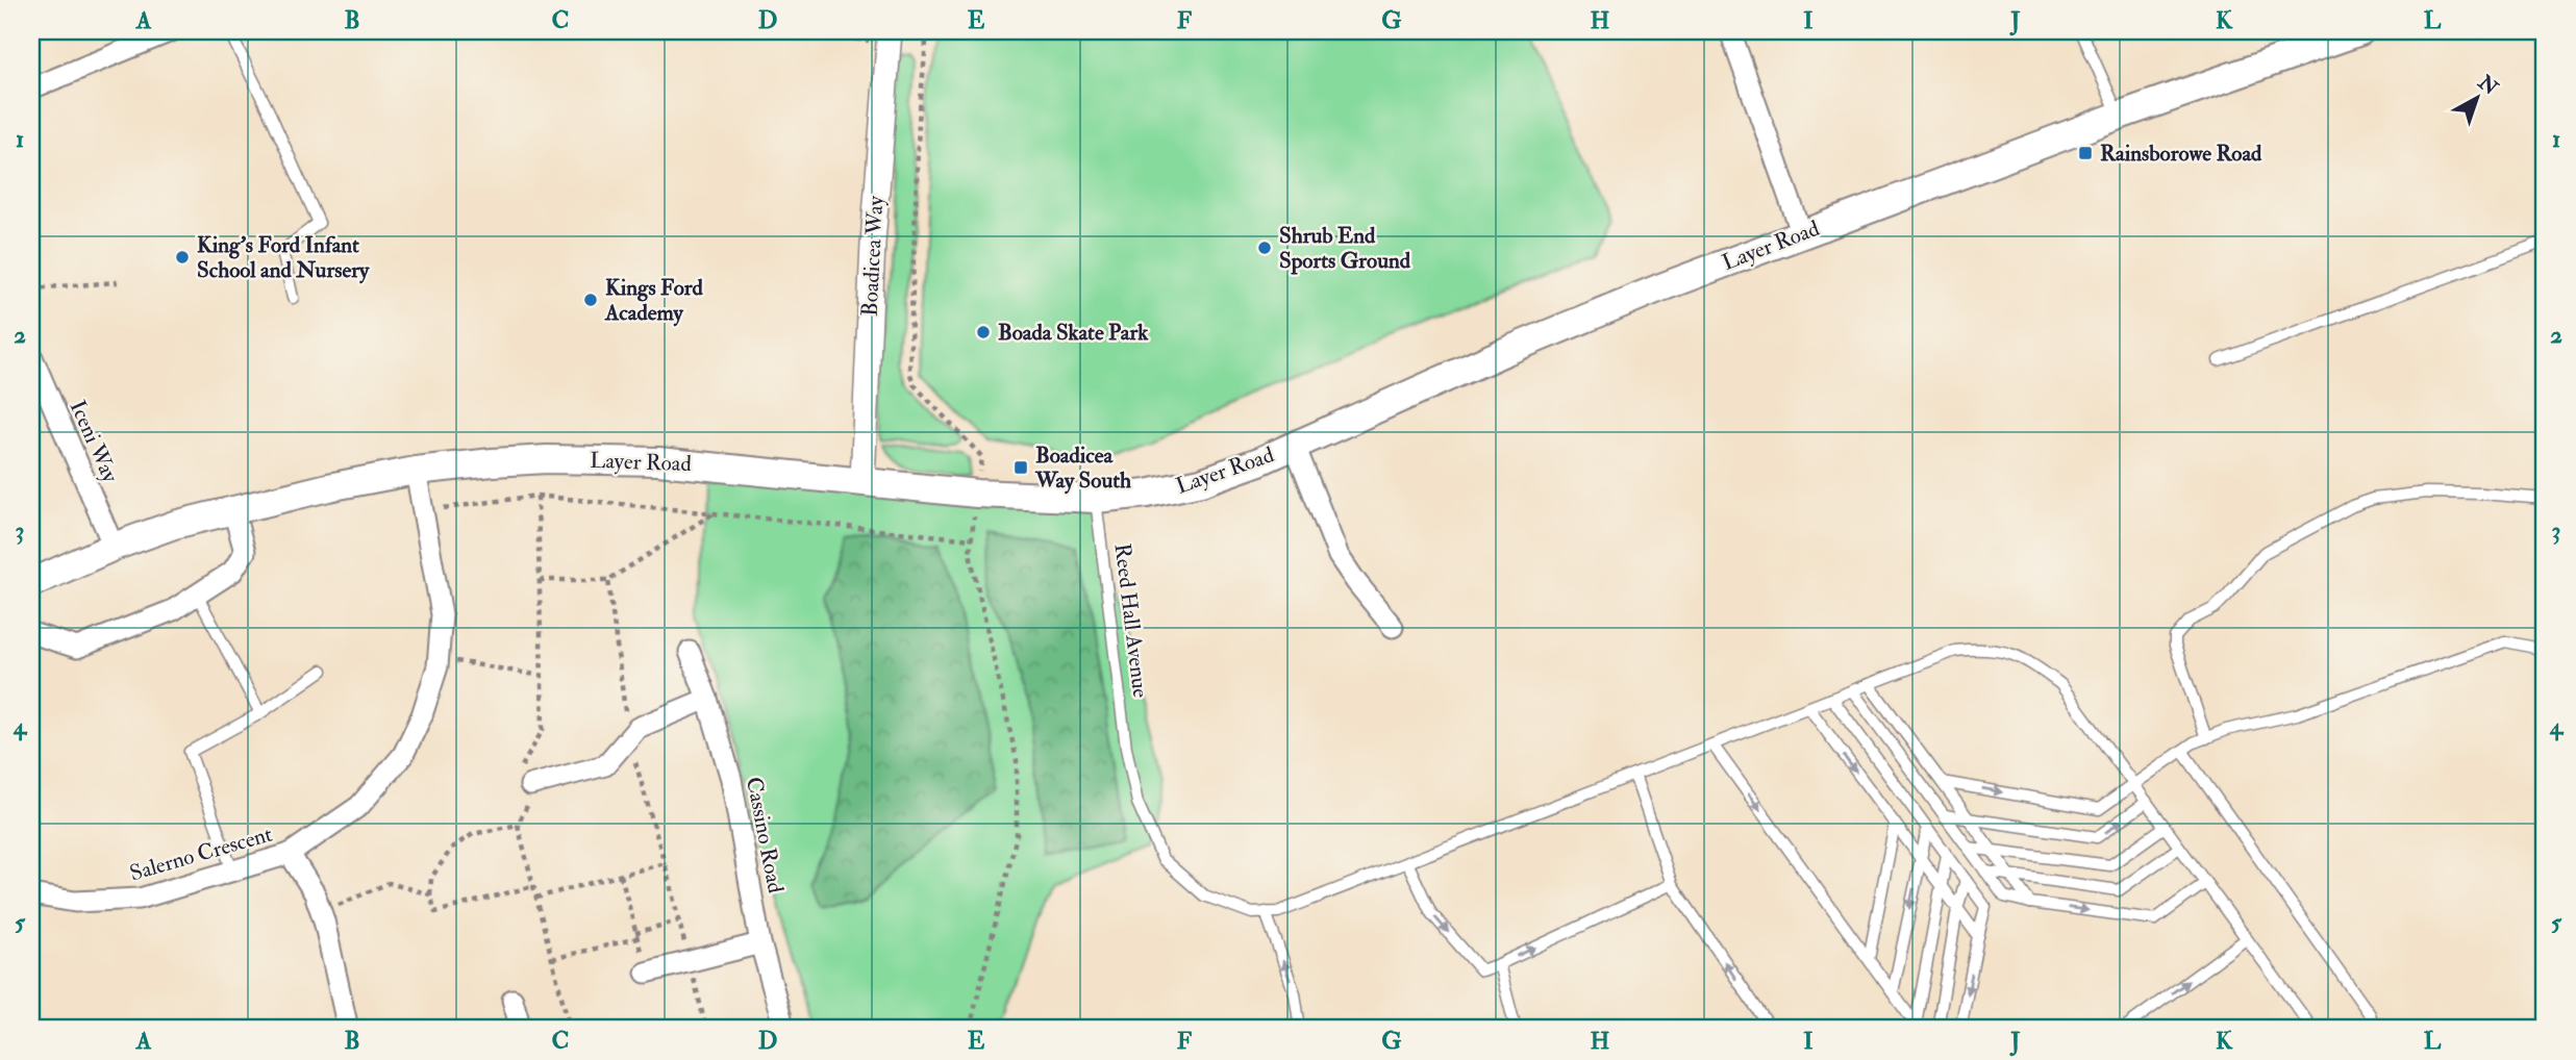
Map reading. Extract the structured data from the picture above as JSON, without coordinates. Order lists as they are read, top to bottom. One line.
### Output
{"streets":{"main road":["Layer Road"],"street":["Boadicea Way","Iceni Way","Cassino Road","Salerno Crescent"],"lane":["Reed Hall Avenue"]},"crossings":[["Layer Road","Boadicea Way"],["Layer Road","Iceni Way"],["Layer Road","Reed Hall Avenue"],["Layer Road","Salerno Crescent"]],"places":{"transit":["Rainsborowe Road","Boadicea Way South"],"other":["Shrub End Sports Ground","King's Ford Infant School and Nursery","Kings Ford Academy","Boada Skate Park"]},"north":"top right","grid":{"columns":["A","B","C","D","E","F","G","H","I","J","K","L"],"rows":["1","2","3","4","5"]}}
